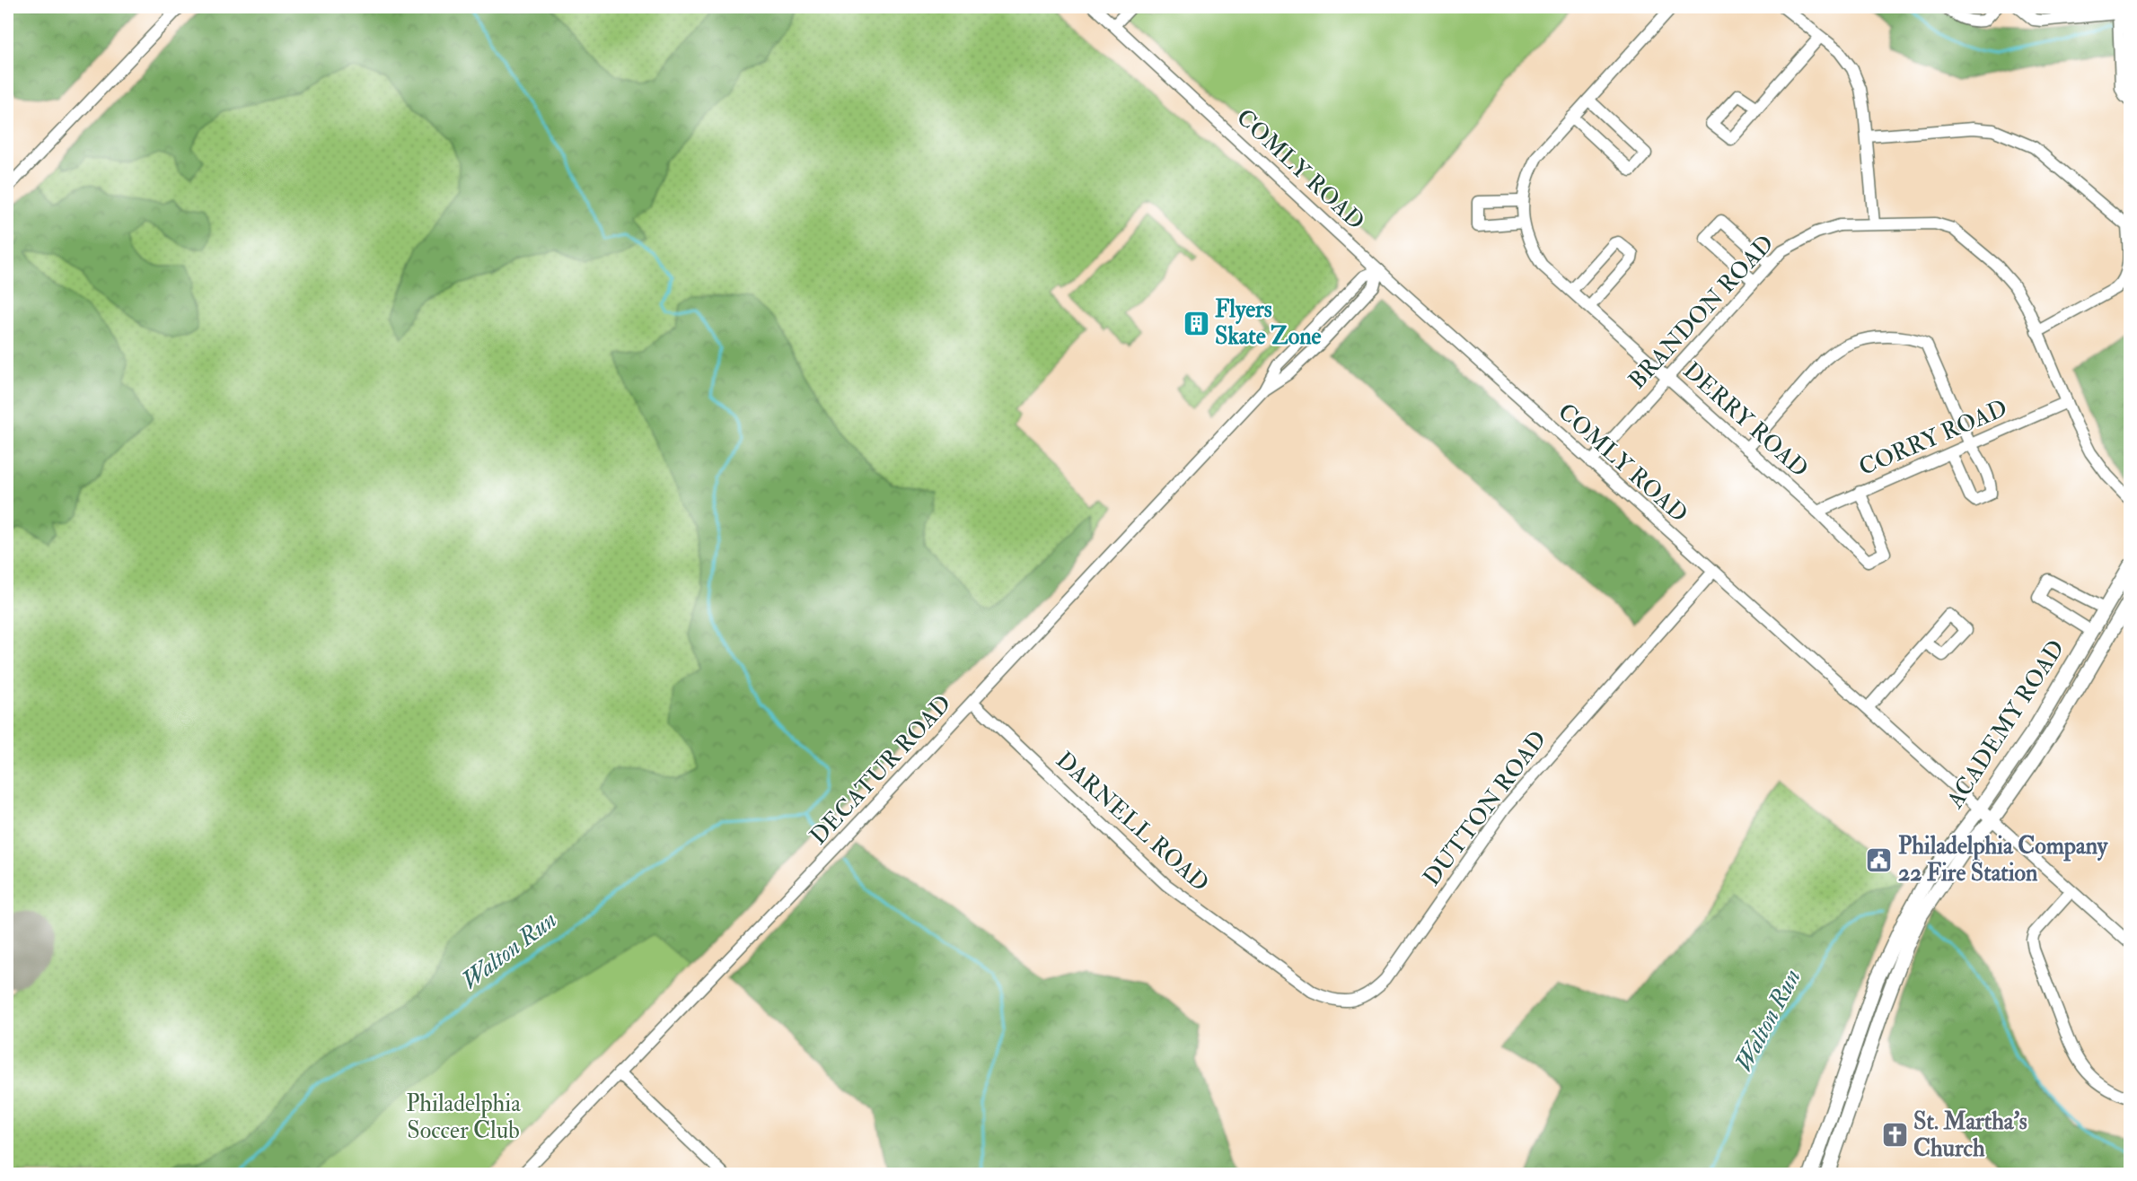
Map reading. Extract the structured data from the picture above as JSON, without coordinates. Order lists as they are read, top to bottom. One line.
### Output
{"streets":{"main road":["ACADEMY ROAD"],"street":["COMLY ROAD","BRANDON ROAD","DERRY ROAD","CORRY ROAD","DECATUR ROAD","DUTTON ROAD","DARNELL ROAD"]},"crossings":[["COMLY ROAD","BRANDON ROAD"],["COMLY ROAD","ACADEMY ROAD"],["COMLY ROAD","DECATUR ROAD"],["COMLY ROAD","DUTTON ROAD"],["BRANDON ROAD","DERRY ROAD"],["BRANDON ROAD","CORRY ROAD"],["DERRY ROAD","CORRY ROAD"],["DECATUR ROAD","DARNELL ROAD"],["DUTTON ROAD","DARNELL ROAD"]],"water":["Walton Run"],"parks":["Philadelphia Soccer Club"],"places":{"building":["Flyers Skate Zone"],"public building":["Philadelphia Company 22 Fire Station"],"church":["St. Martha's Church"]}}
